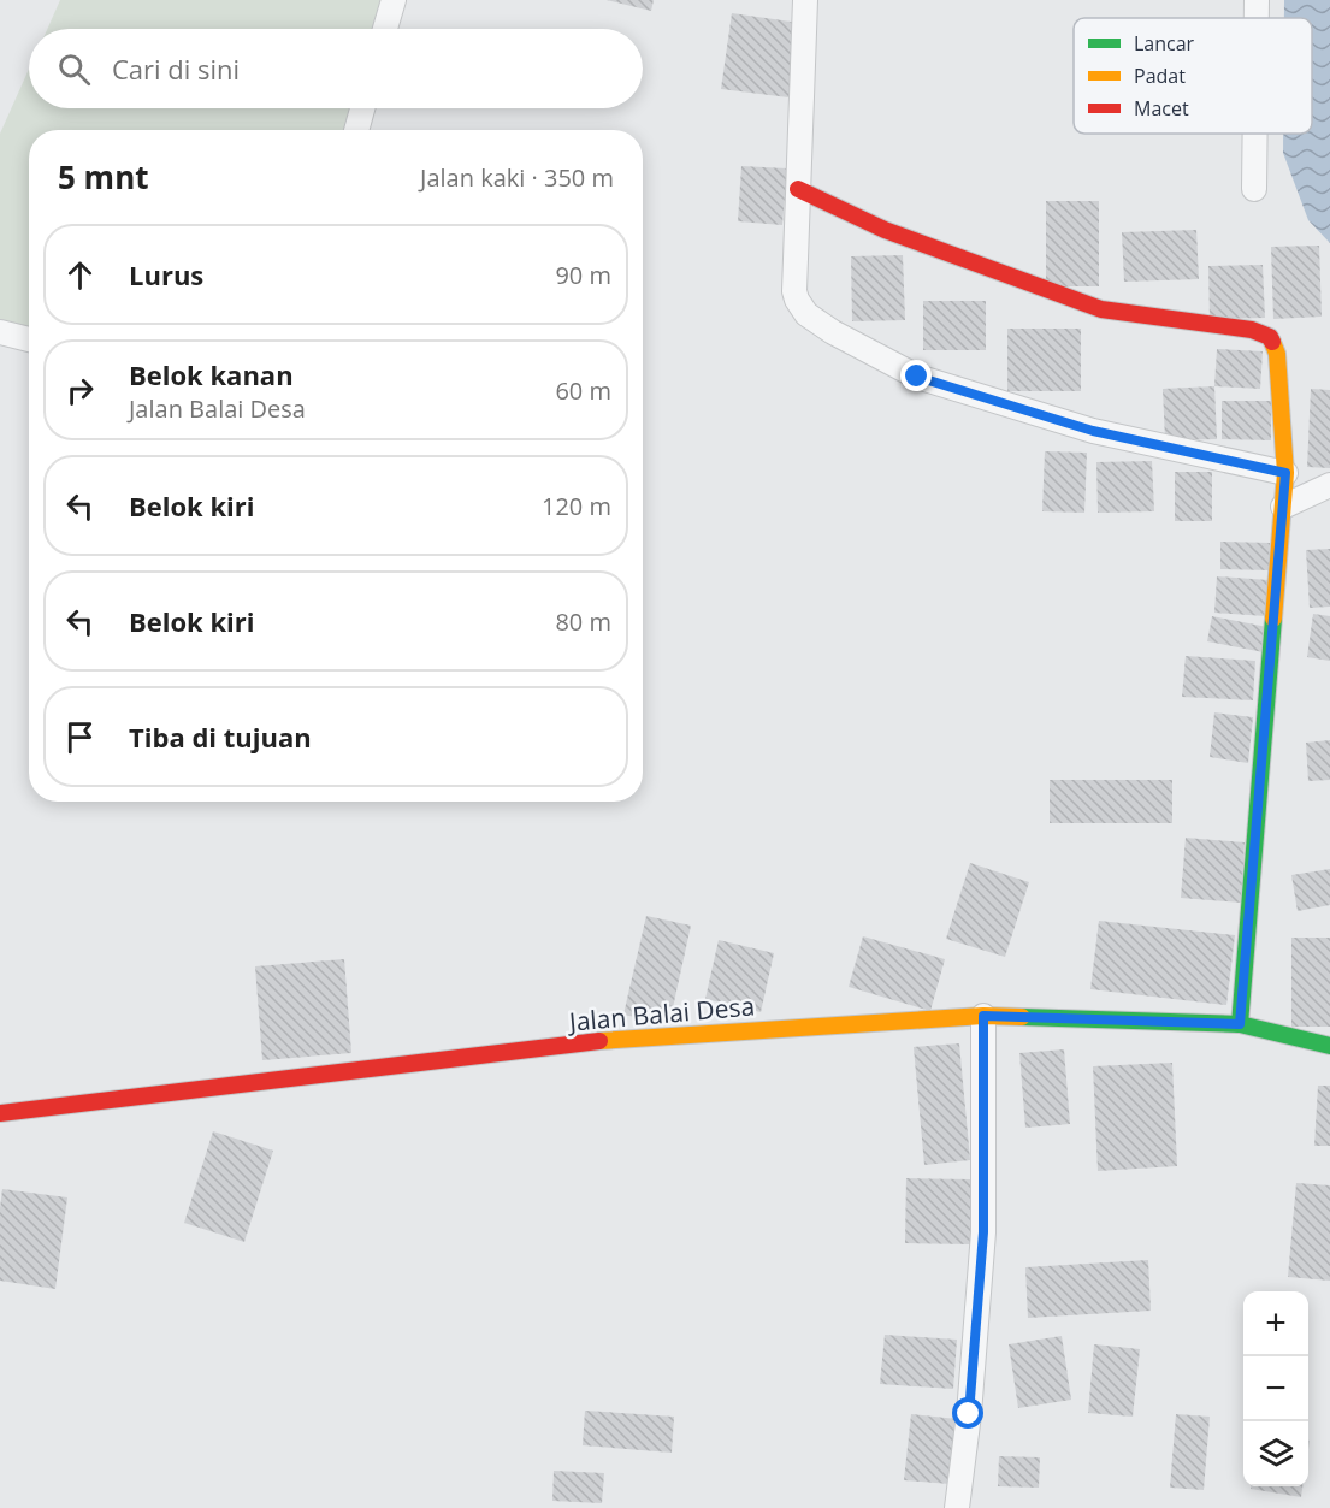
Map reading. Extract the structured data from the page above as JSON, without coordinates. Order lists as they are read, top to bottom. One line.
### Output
{"streets":{"street":["Jalan Balai Desa"]},"legend":["Lancar","Padat","Macet"],"page":{"search":"Cari di sini","heading":["5 mnt","Jalan kaki · 350 m"],"list":[["Lurus","90 m"],["Belok kanan","Jalan Balai Desa","60 m"],["Belok kiri","120 m"],["Belok kiri","80 m"],"Tiba di tujuan"],"map_buttons":["+","−"]}}
